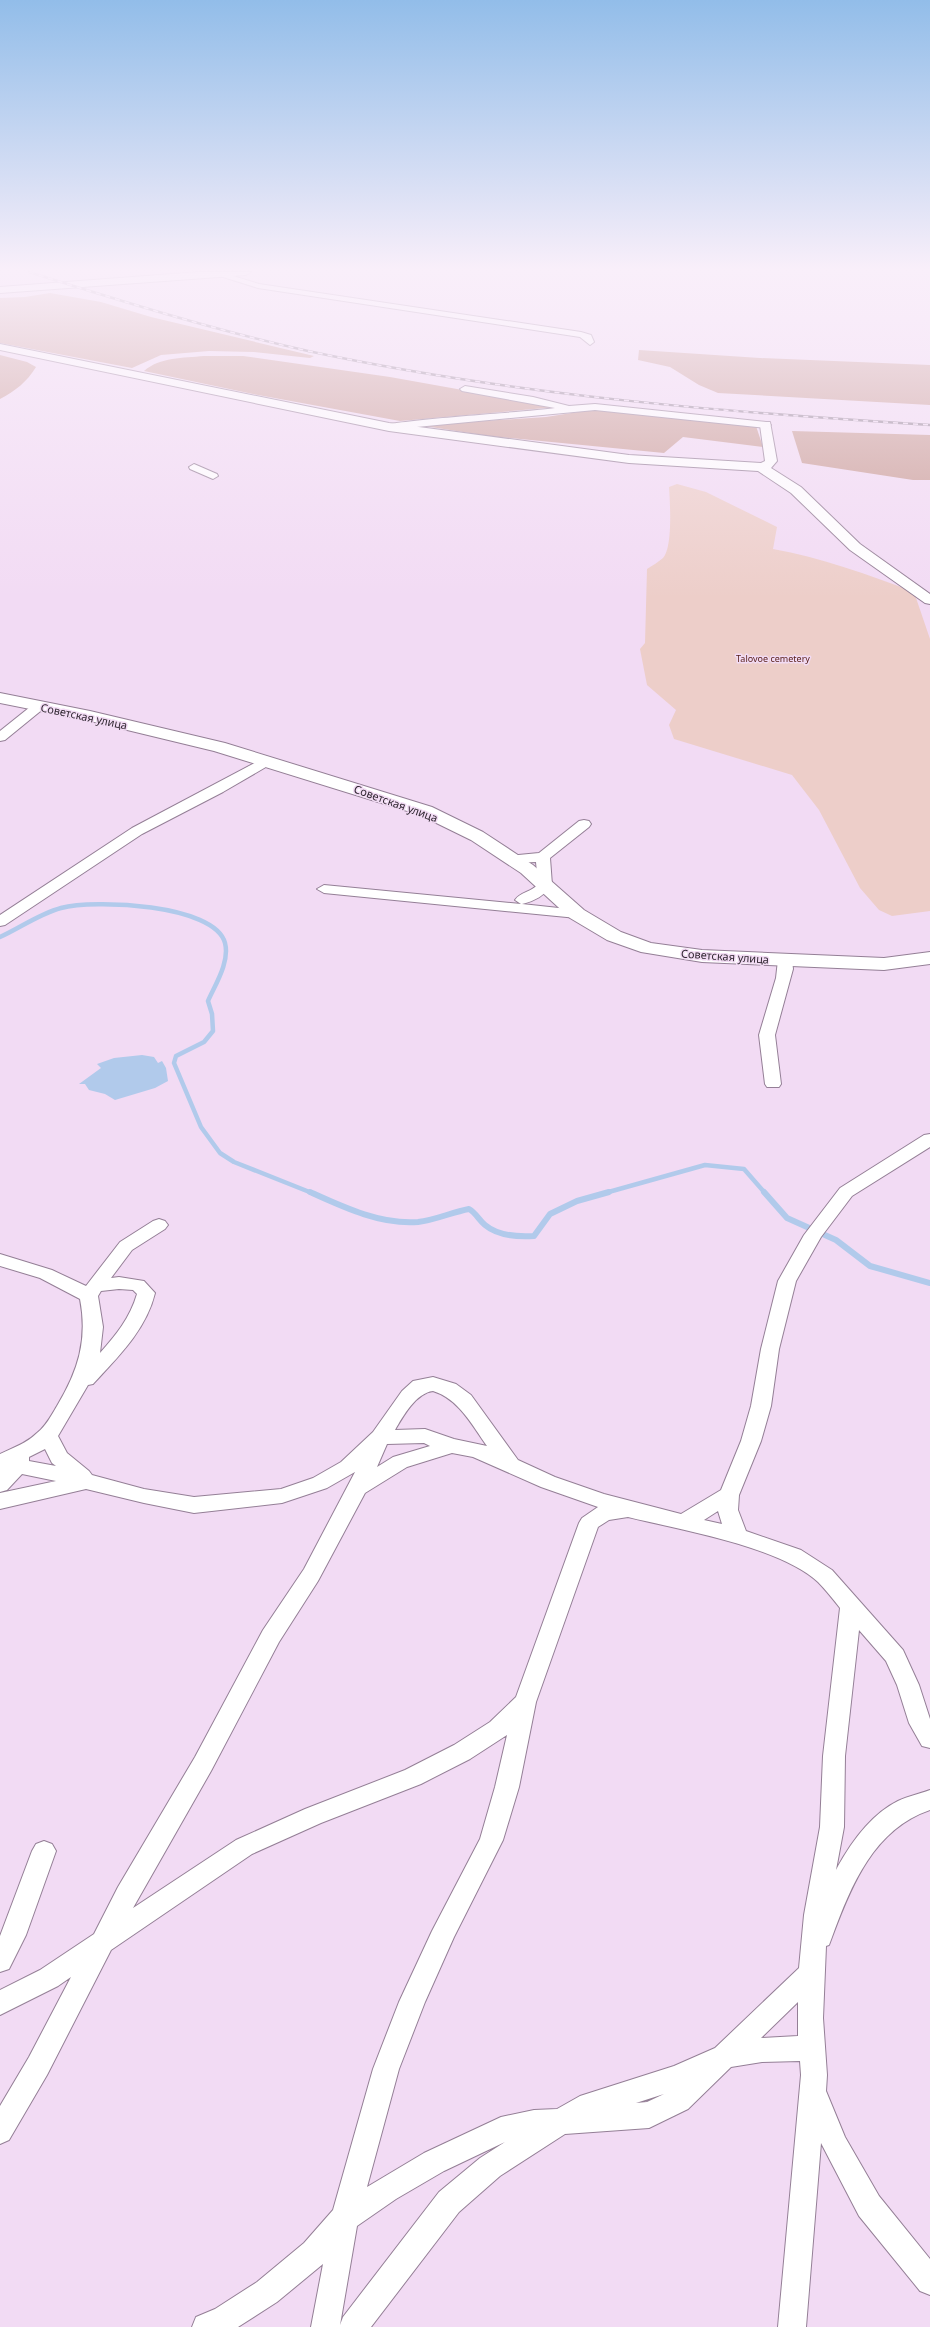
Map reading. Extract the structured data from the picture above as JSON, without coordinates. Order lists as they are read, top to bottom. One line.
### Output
{"streets":{"main road":["Советская улица"]},"parks":["Talovoe cemetery"]}
